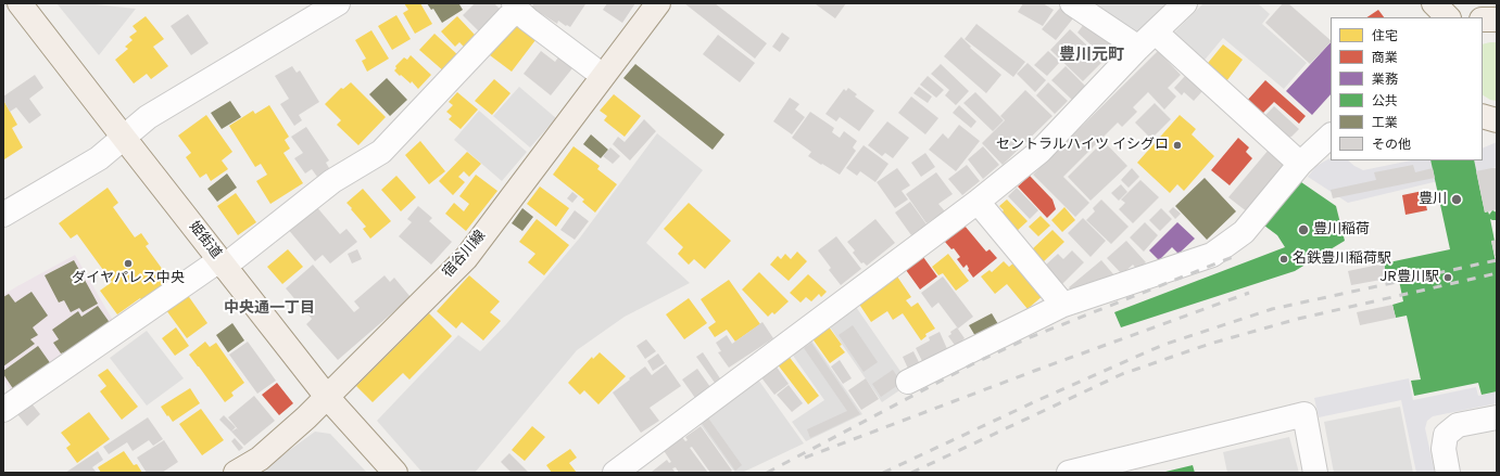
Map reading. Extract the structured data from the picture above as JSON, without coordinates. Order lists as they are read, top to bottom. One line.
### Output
{"streets":{"main road":["姫街道","宿谷川線"]},"crossings":[["姫街道","宿谷川線"]],"districts":["豊川元町","中央通一丁目"],"places":["セントラルハイツ イシグロ","豊川","豊川稲荷","名鉄豊川稲荷駅","ダイヤパレス中央","JR豊川駅"],"legend":["住宅","商業","業務","公共","工業","その他"]}
